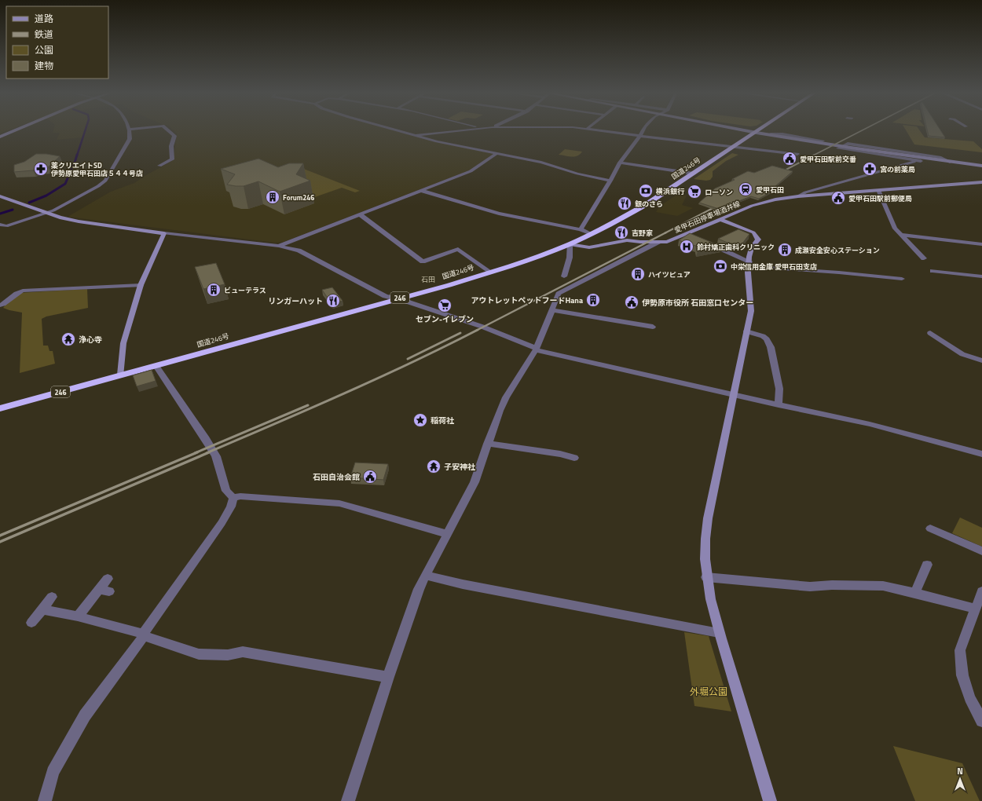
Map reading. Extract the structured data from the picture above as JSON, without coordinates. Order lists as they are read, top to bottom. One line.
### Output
{"streets":{"highway":["国道246号","246"],"street":["愛甲石田停車場酒井線"]},"crossings":[["国道246号","愛甲石田停車場酒井線"]],"districts":["石田"],"parks":["外堀公園"],"places":{"public building":["愛甲石田駅前交番","愛甲石田駅前郵便局","伊勢原市役所 石田窓口センター","石田自治会館"],"pharmacy":["薬クリエイトSD 伊勢原愛甲石田店５４４号店","宮の前薬局"],"station":["愛甲石田"],"bank":["横浜銀行","中栄信用金庫 愛甲石田支店"],"supermarket":["ローソン","セブン-イレブン"],"building":["Forum246","成瀬安全安心ステーション","ハイツピュア","ビューテラス","アウトレットペットフードHana"],"restaurant":["銀のさら","吉野家","リンガーハット"],"hospital":["鈴村矯正歯科クリニック"],"temple":["浄心寺","子安神社"],"place":["稲荷社"]},"legend":["道路","鉄道","公園","建物"],"north":"top"}
